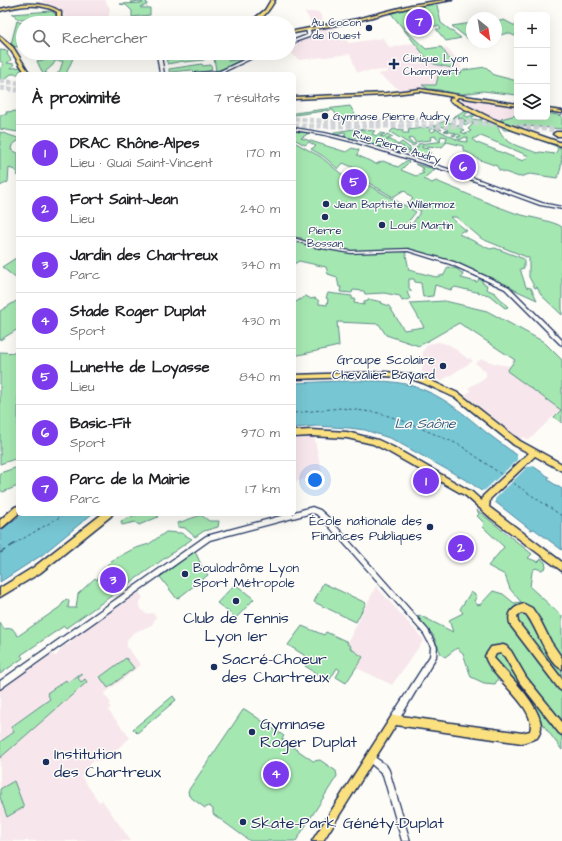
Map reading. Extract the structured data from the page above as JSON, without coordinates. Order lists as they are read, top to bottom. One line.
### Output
{"streets":{"street":["Rue Pierre Audry"]},"water":["La Saône"],"places":{"other":["Au Cocon de l'Ouest","Gymnase Pierre Audry","Jean Baptiste Willermoz","Pierre Bossan","Louis Martin","Groupe Scolaire Chevalier Bayard","École nationale des Finances Publiques","Boulodrôme Lyon Sport Métropole","Club de Tennis Lyon 1er","Sacré-Choeur des Chartreux","Gymnase Roger Duplat","Institution des Chartreux","Skate-Park Généty-Duplat"],"health":["Clinique Lyon Champvert"]},"north":"bottom right","page":{"pins":["7","6","5","1","2","3","4"],"map_buttons":["+","−"],"search":"Rechercher","heading":["À proximité","7 résultats"],"list":[{"mark":"1","name":"DRAC Rhône-Alpes","note":"Lieu · Quai Saint-Vincent","value":"170 m"},{"mark":"2","name":"Fort Saint-Jean","note":"Lieu","value":"240 m"},{"mark":"3","name":"Jardin des Chartreux","note":"Parc","value":"340 m"},{"mark":"4","name":"Stade Roger Duplat","note":"Sport","value":"430 m"},{"mark":"5","name":"Lunette de Loyasse","note":"Lieu","value":"840 m"},{"mark":"6","name":"Basic-Fit","note":"Sport","value":"970 m"},{"mark":"7","name":"Parc de la Mairie","note":"Parc","value":"1.7 km"}]}}
